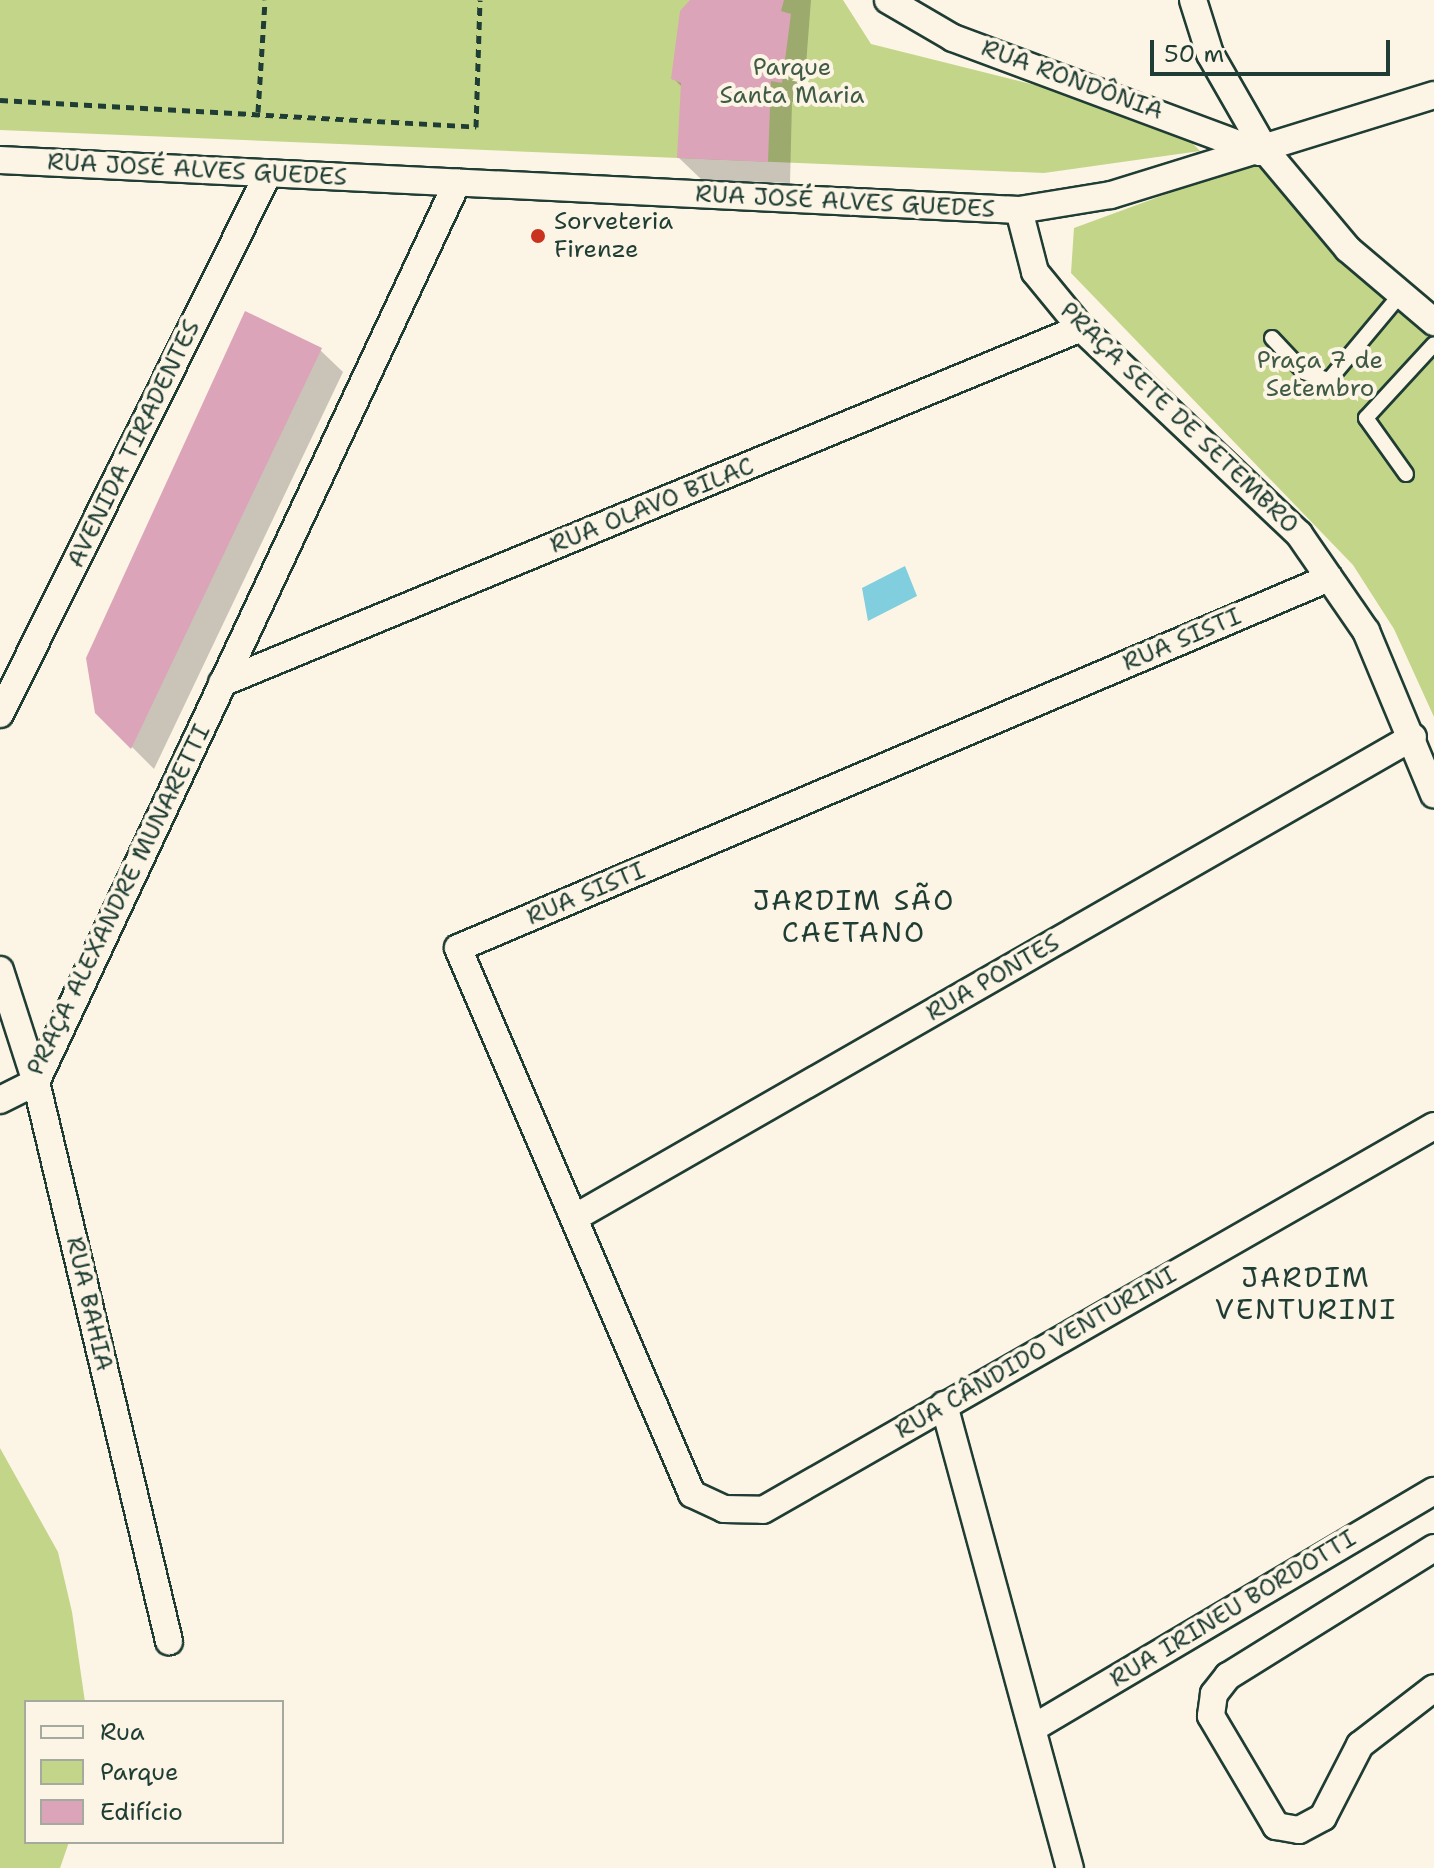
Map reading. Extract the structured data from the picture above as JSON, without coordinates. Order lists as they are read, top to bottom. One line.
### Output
{"streets":{"street":["RUA RONDÔNIA","RUA JOSÉ ALVES GUEDES","PRAÇA SETE DE SETEMBRO","AVENIDA TIRADENTES","RUA OLAVO BILAC","RUA SISTI","PRAÇA ALEXANDRE MUNARETTI","RUA PONTES","RUA BAHIA","RUA CÂNDIDO VENTURINI","RUA IRINEU BORDOTTI"]},"crossings":[["RUA RONDÔNIA","RUA JOSÉ ALVES GUEDES"],["RUA JOSÉ ALVES GUEDES","PRAÇA SETE DE SETEMBRO"],["RUA JOSÉ ALVES GUEDES","AVENIDA TIRADENTES"],["PRAÇA SETE DE SETEMBRO","RUA OLAVO BILAC"],["PRAÇA SETE DE SETEMBRO","RUA SISTI"],["PRAÇA SETE DE SETEMBRO","RUA PONTES"],["RUA OLAVO BILAC","PRAÇA ALEXANDRE MUNARETTI"],["RUA SISTI","RUA PONTES"],["RUA SISTI","RUA CÂNDIDO VENTURINI"],["PRAÇA ALEXANDRE MUNARETTI","RUA BAHIA"]],"districts":["JARDIM SÃO CAETANO","JARDIM VENTURINI"],"parks":["Parque Santa Maria","Praça 7 de Setembro"],"places":["Sorveteria Firenze"],"legend":["Rua","Parque","Edifício"],"scale_bar":"50 m"}
